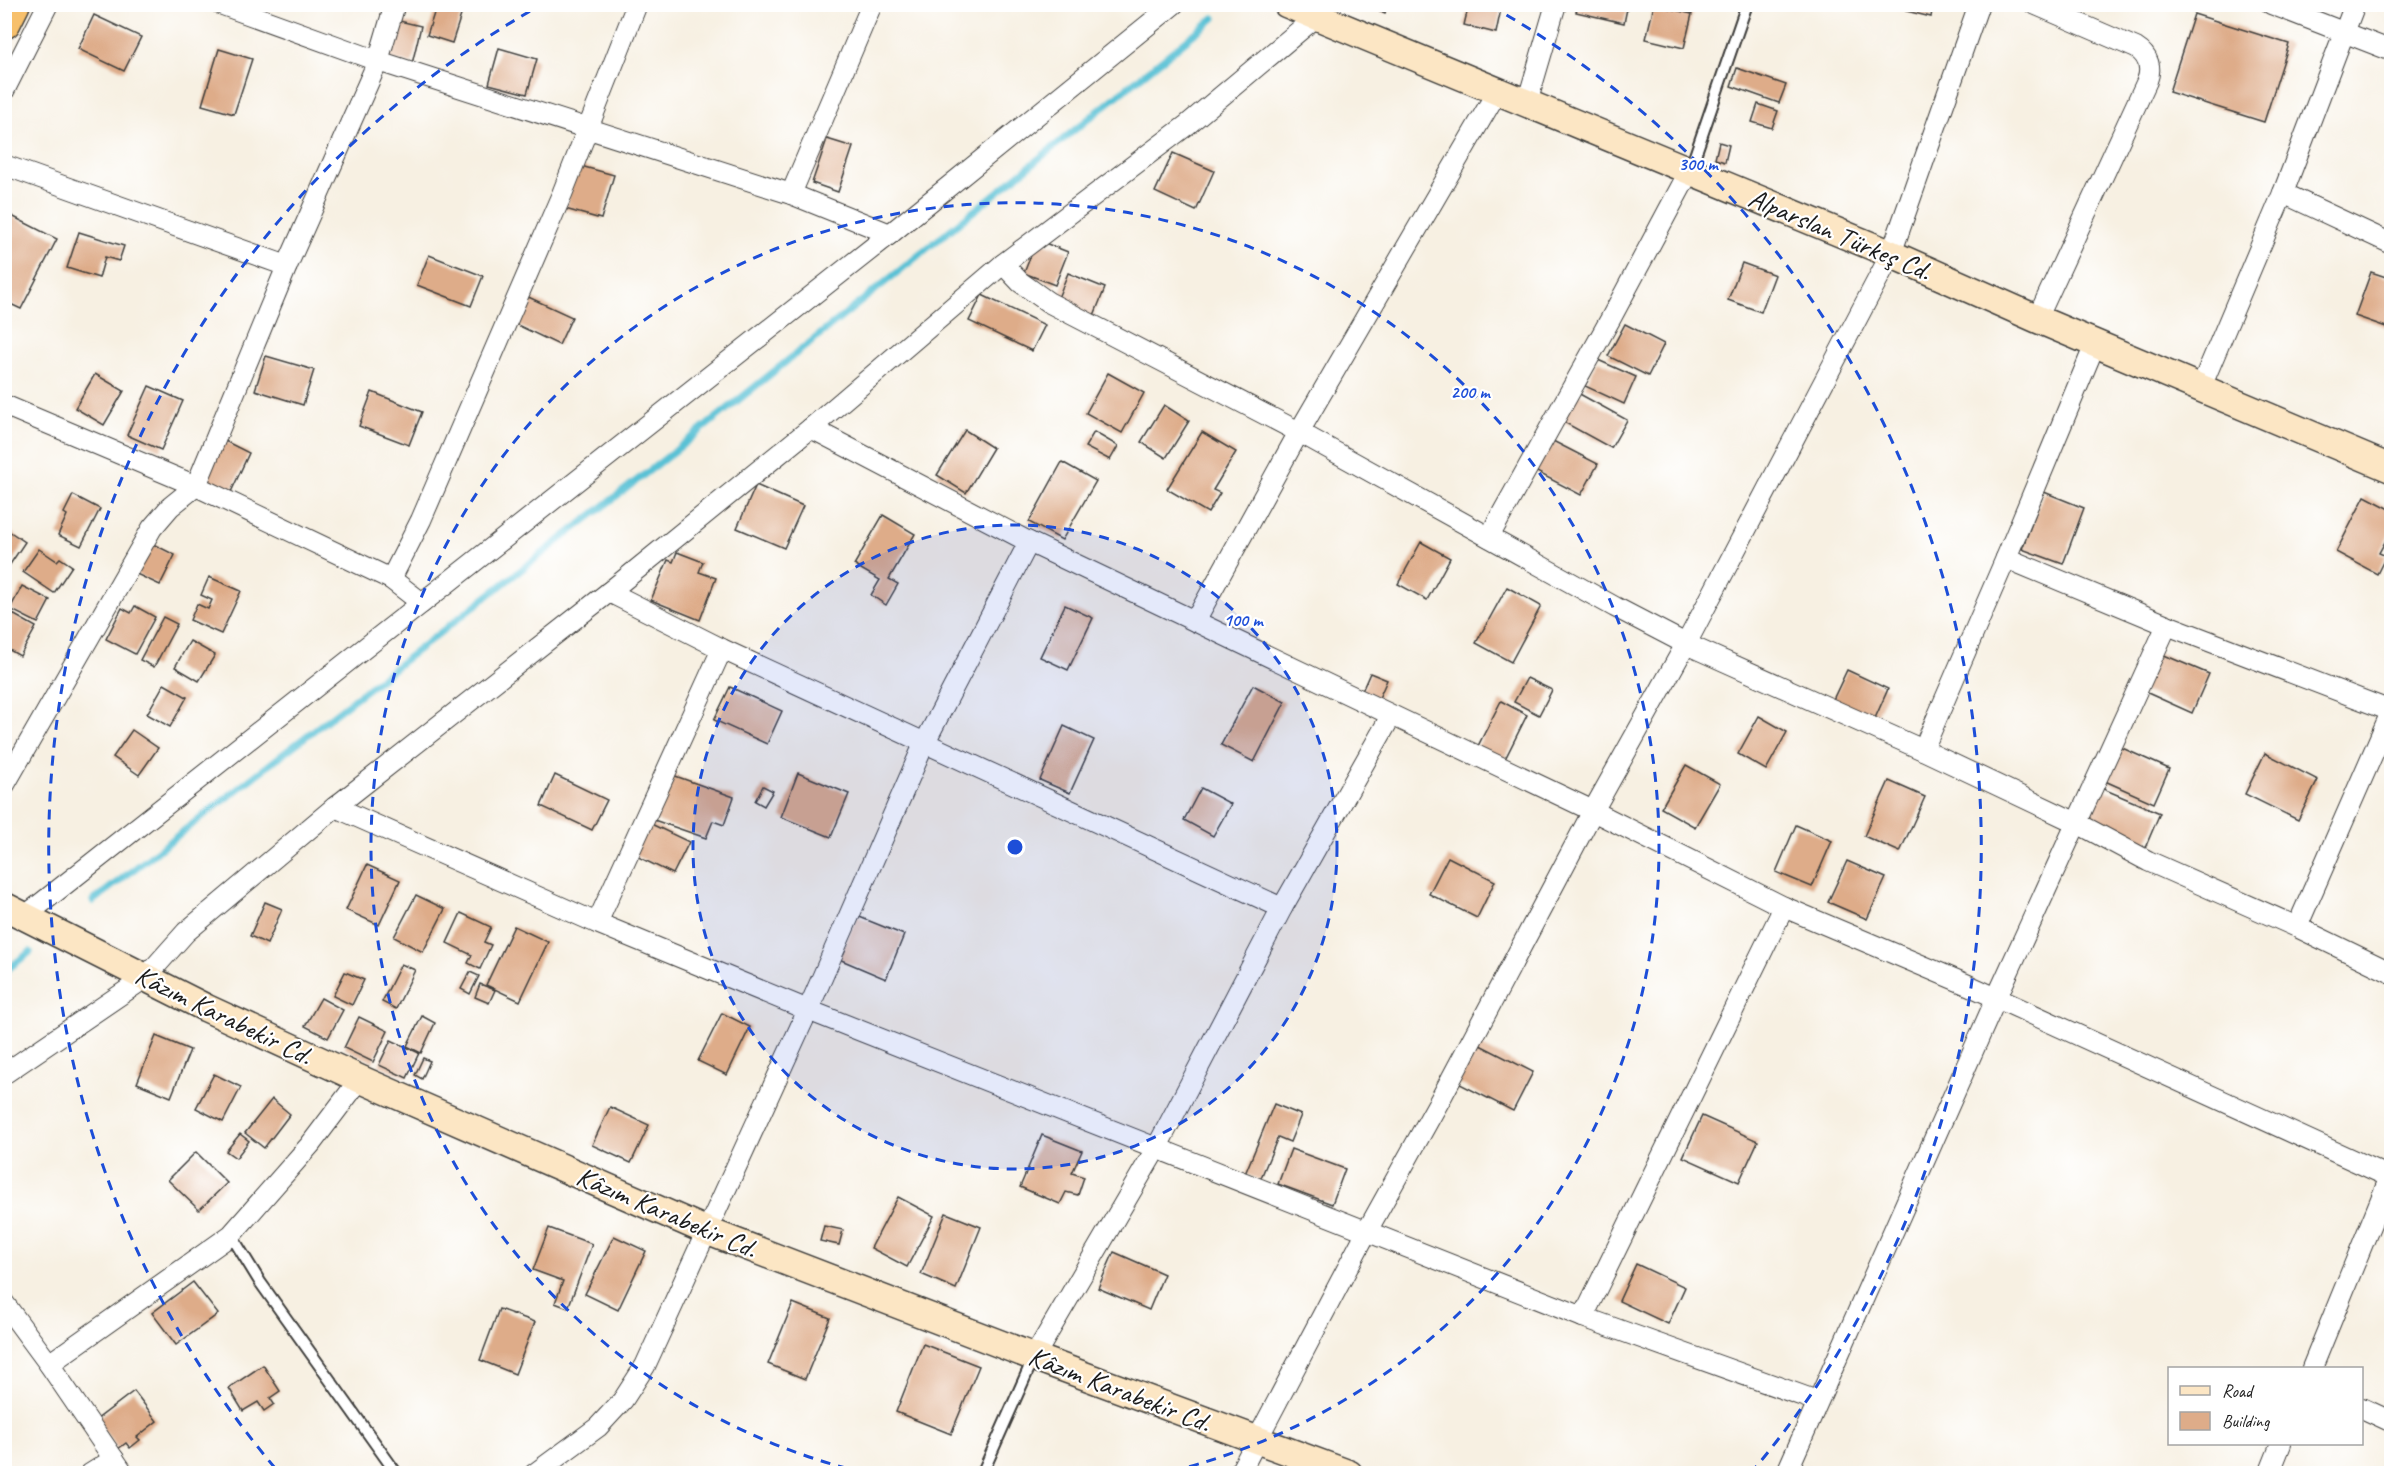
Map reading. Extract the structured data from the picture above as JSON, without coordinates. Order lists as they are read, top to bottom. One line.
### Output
{"streets":{"street":["Alparslan Türkeş Cd.","Kâzım Karabekir Cd."]},"legend":["Road","Building"],"rings":["300 m","200 m","100 m"]}
